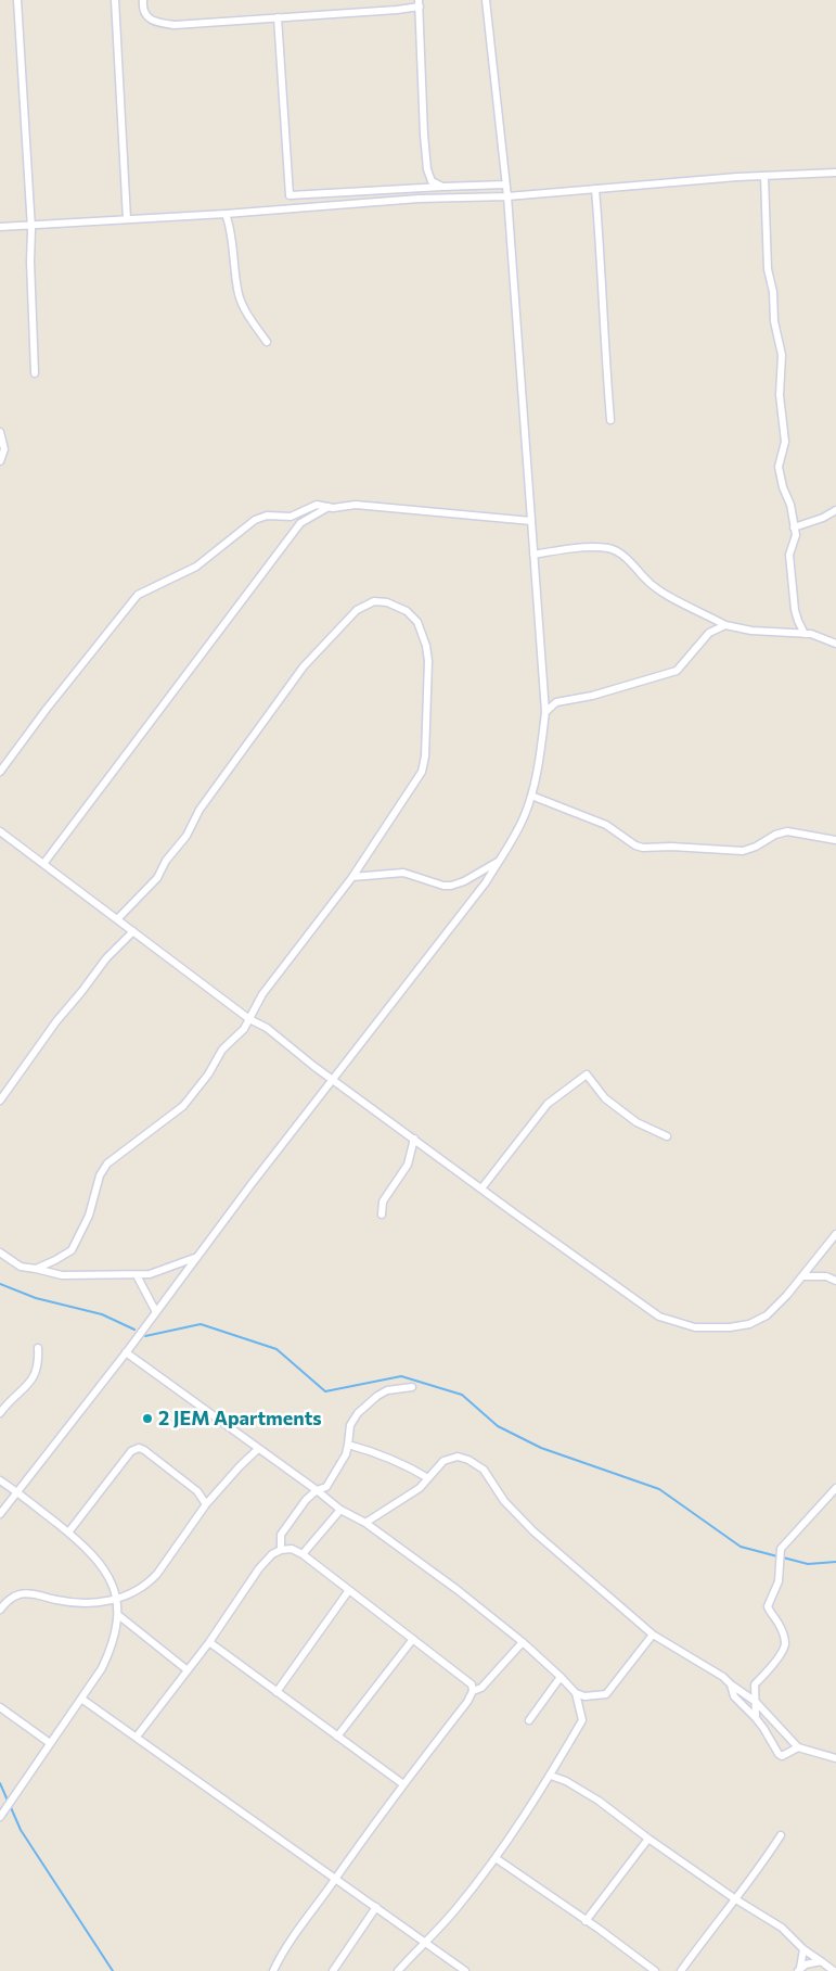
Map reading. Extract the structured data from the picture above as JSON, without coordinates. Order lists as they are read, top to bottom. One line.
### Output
{"places":["2 JEM Apartments"]}
